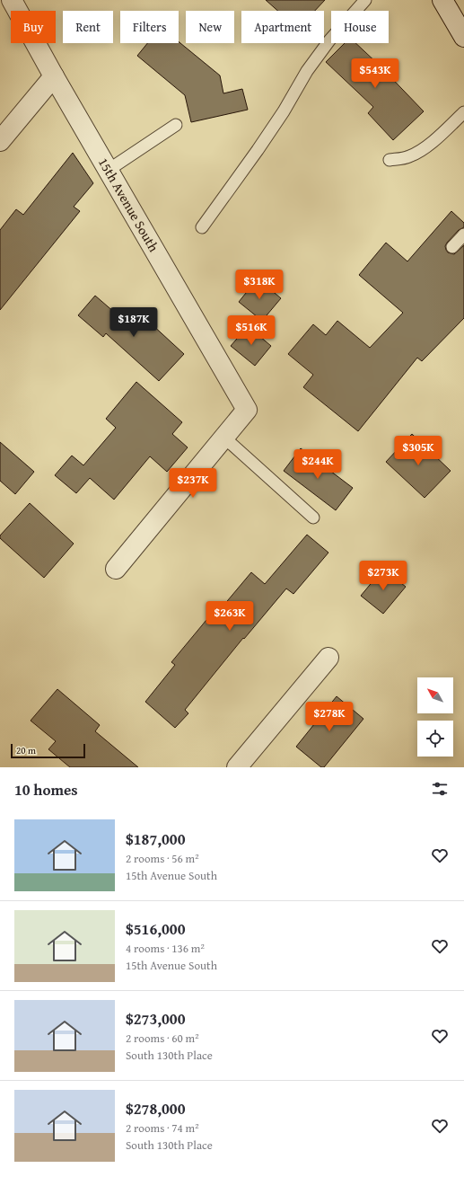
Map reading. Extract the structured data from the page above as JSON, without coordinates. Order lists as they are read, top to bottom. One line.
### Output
{"streets":{"street":["15th Avenue South"]},"scale_bar":"20 m","north":"top left","page":{"chip":["Buy","Rent","Filters","New","Apartment","House"],"price":["$543K","$318K","$187K","$516K","$305K","$244K","$237K","$273K","$263K","$278K"],"scale":"20 m","heading":"10 homes","list":[{"name":"$187,000","note":"2 rooms · 56 m² · 15th Avenue South"},{"name":"$516,000","note":"4 rooms · 136 m² · 15th Avenue South"},{"name":"$273,000","note":"2 rooms · 60 m² · South 130th Place"},{"name":"$278,000","note":"2 rooms · 74 m² · South 130th Place"}]}}
